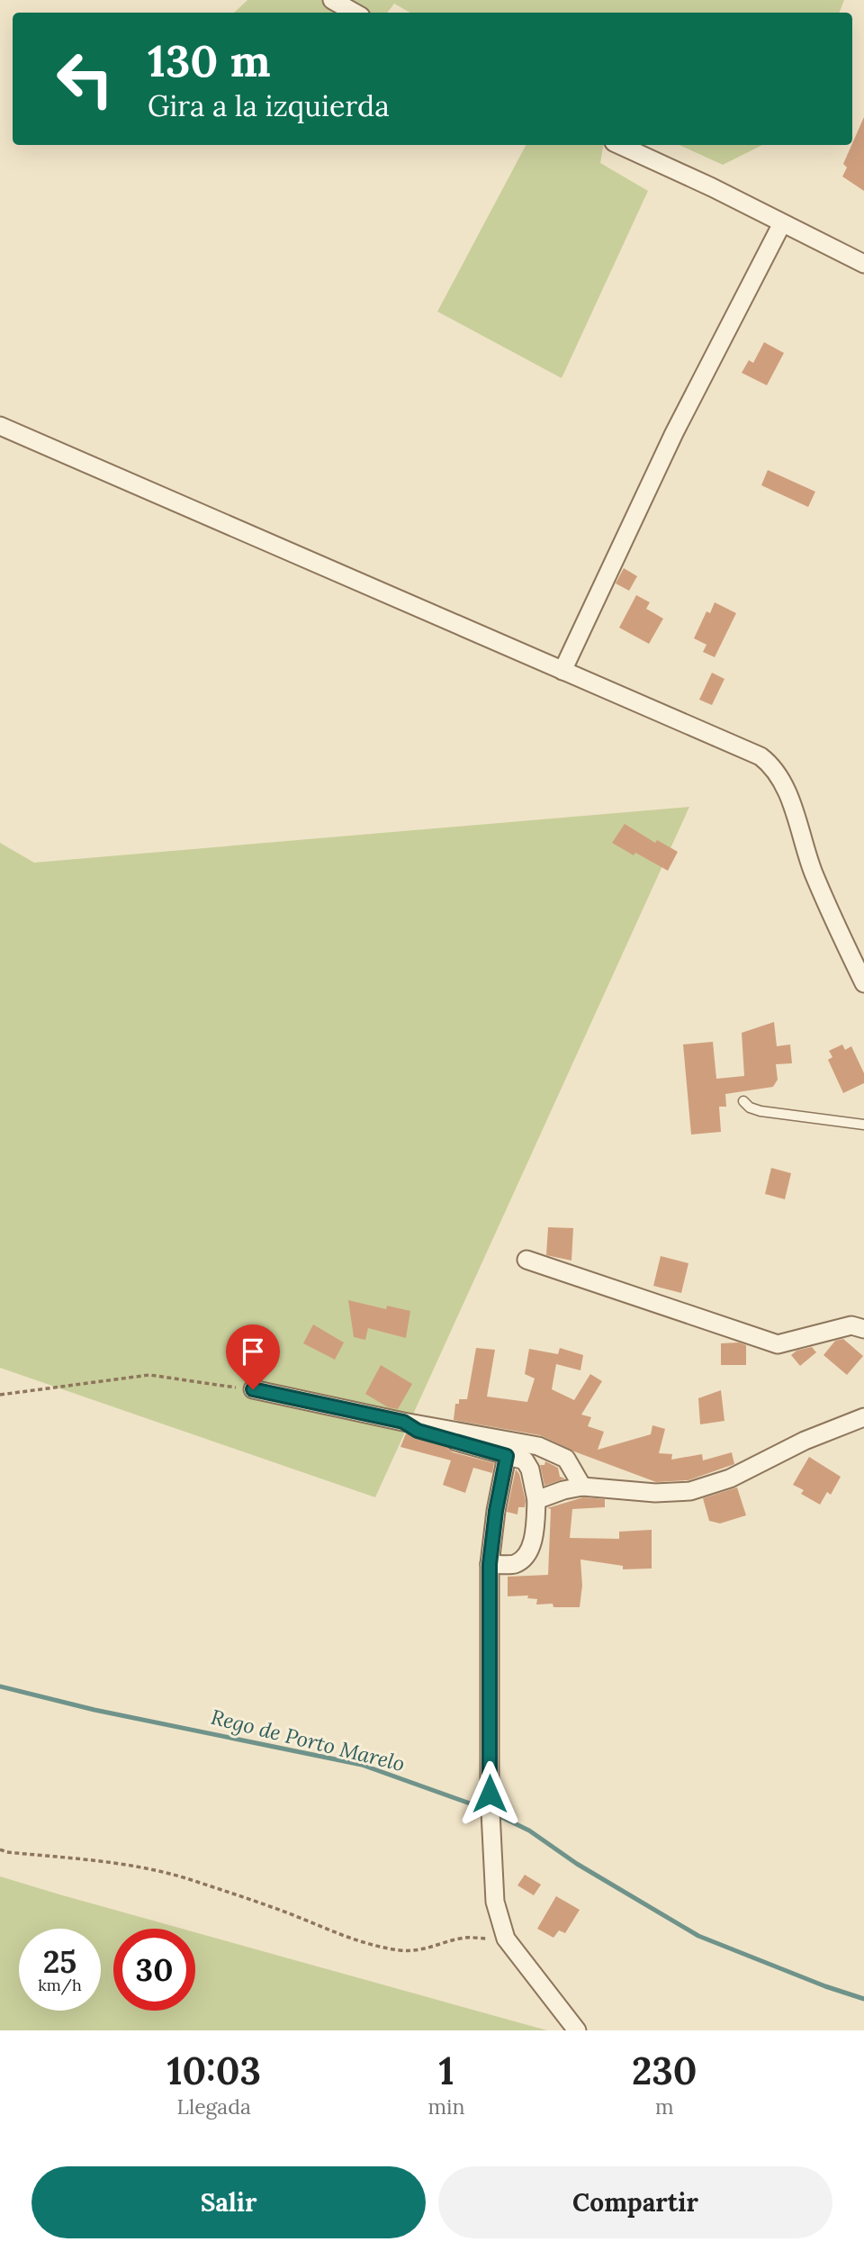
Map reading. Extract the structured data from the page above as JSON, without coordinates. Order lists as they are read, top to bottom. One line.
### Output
{"water":["Rego de Porto Marelo"],"page":{"turn":["130 m","Gira a la izquierda"],"speed":"25 km/h","limit":"30","eta":["10:03","Llegada","1","min","230","m"],"buttons":["Salir","Compartir"]}}
